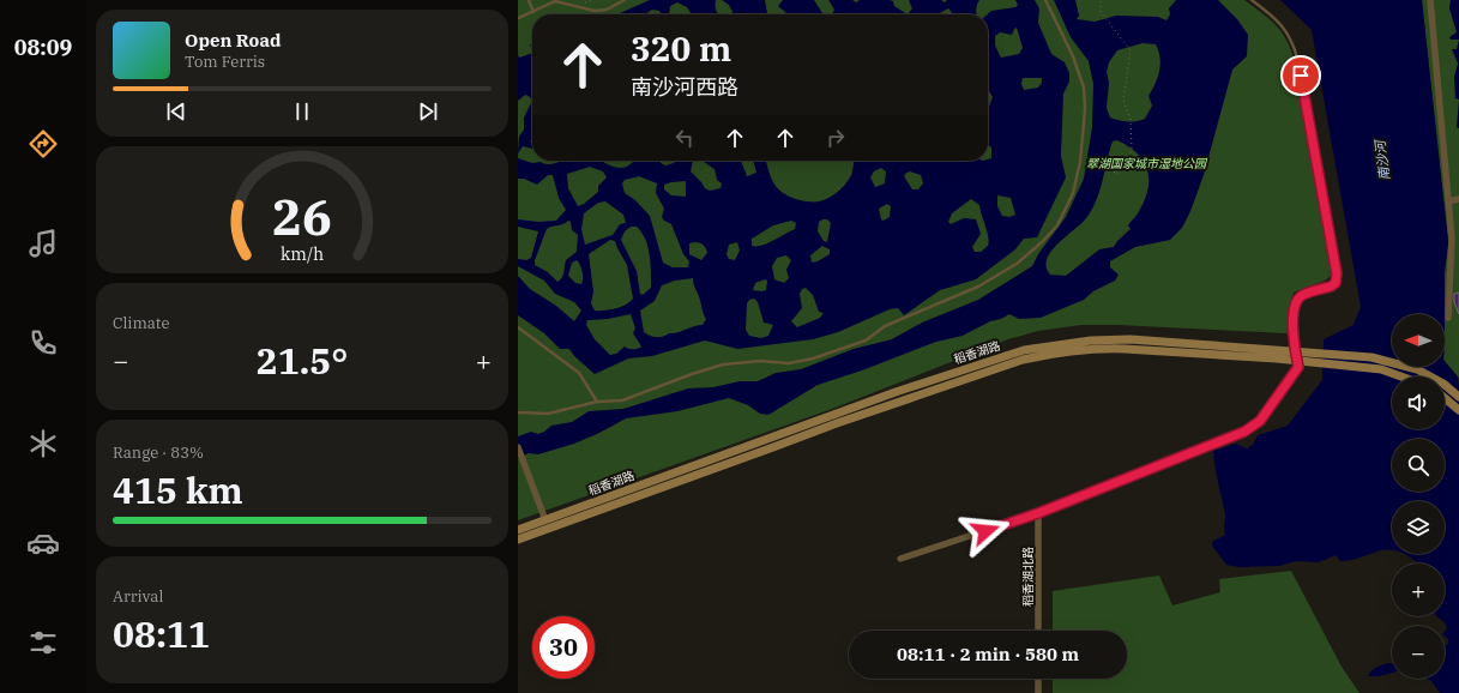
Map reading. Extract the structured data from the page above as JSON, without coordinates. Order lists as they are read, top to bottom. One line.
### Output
{"streets":{"street":["稻香湖路","稻香湖北路"]},"water":["南沙河"],"parks":["翠湖国家城市湿地公园"],"north":"left","page":{"tabs":"08:09","turn":["320 m","南沙河西路"],"song":["Open Road","Tom Ferris"],"tile":["Climate",["Range · 83%","415 km"],["Arrival","08:11"]],"map_buttons":["+","−"],"heat":["−","21.5°","+"],"limit":"30","trip":"08:11 · 2 min · 580 m","gauge":["26","km/h"]}}
